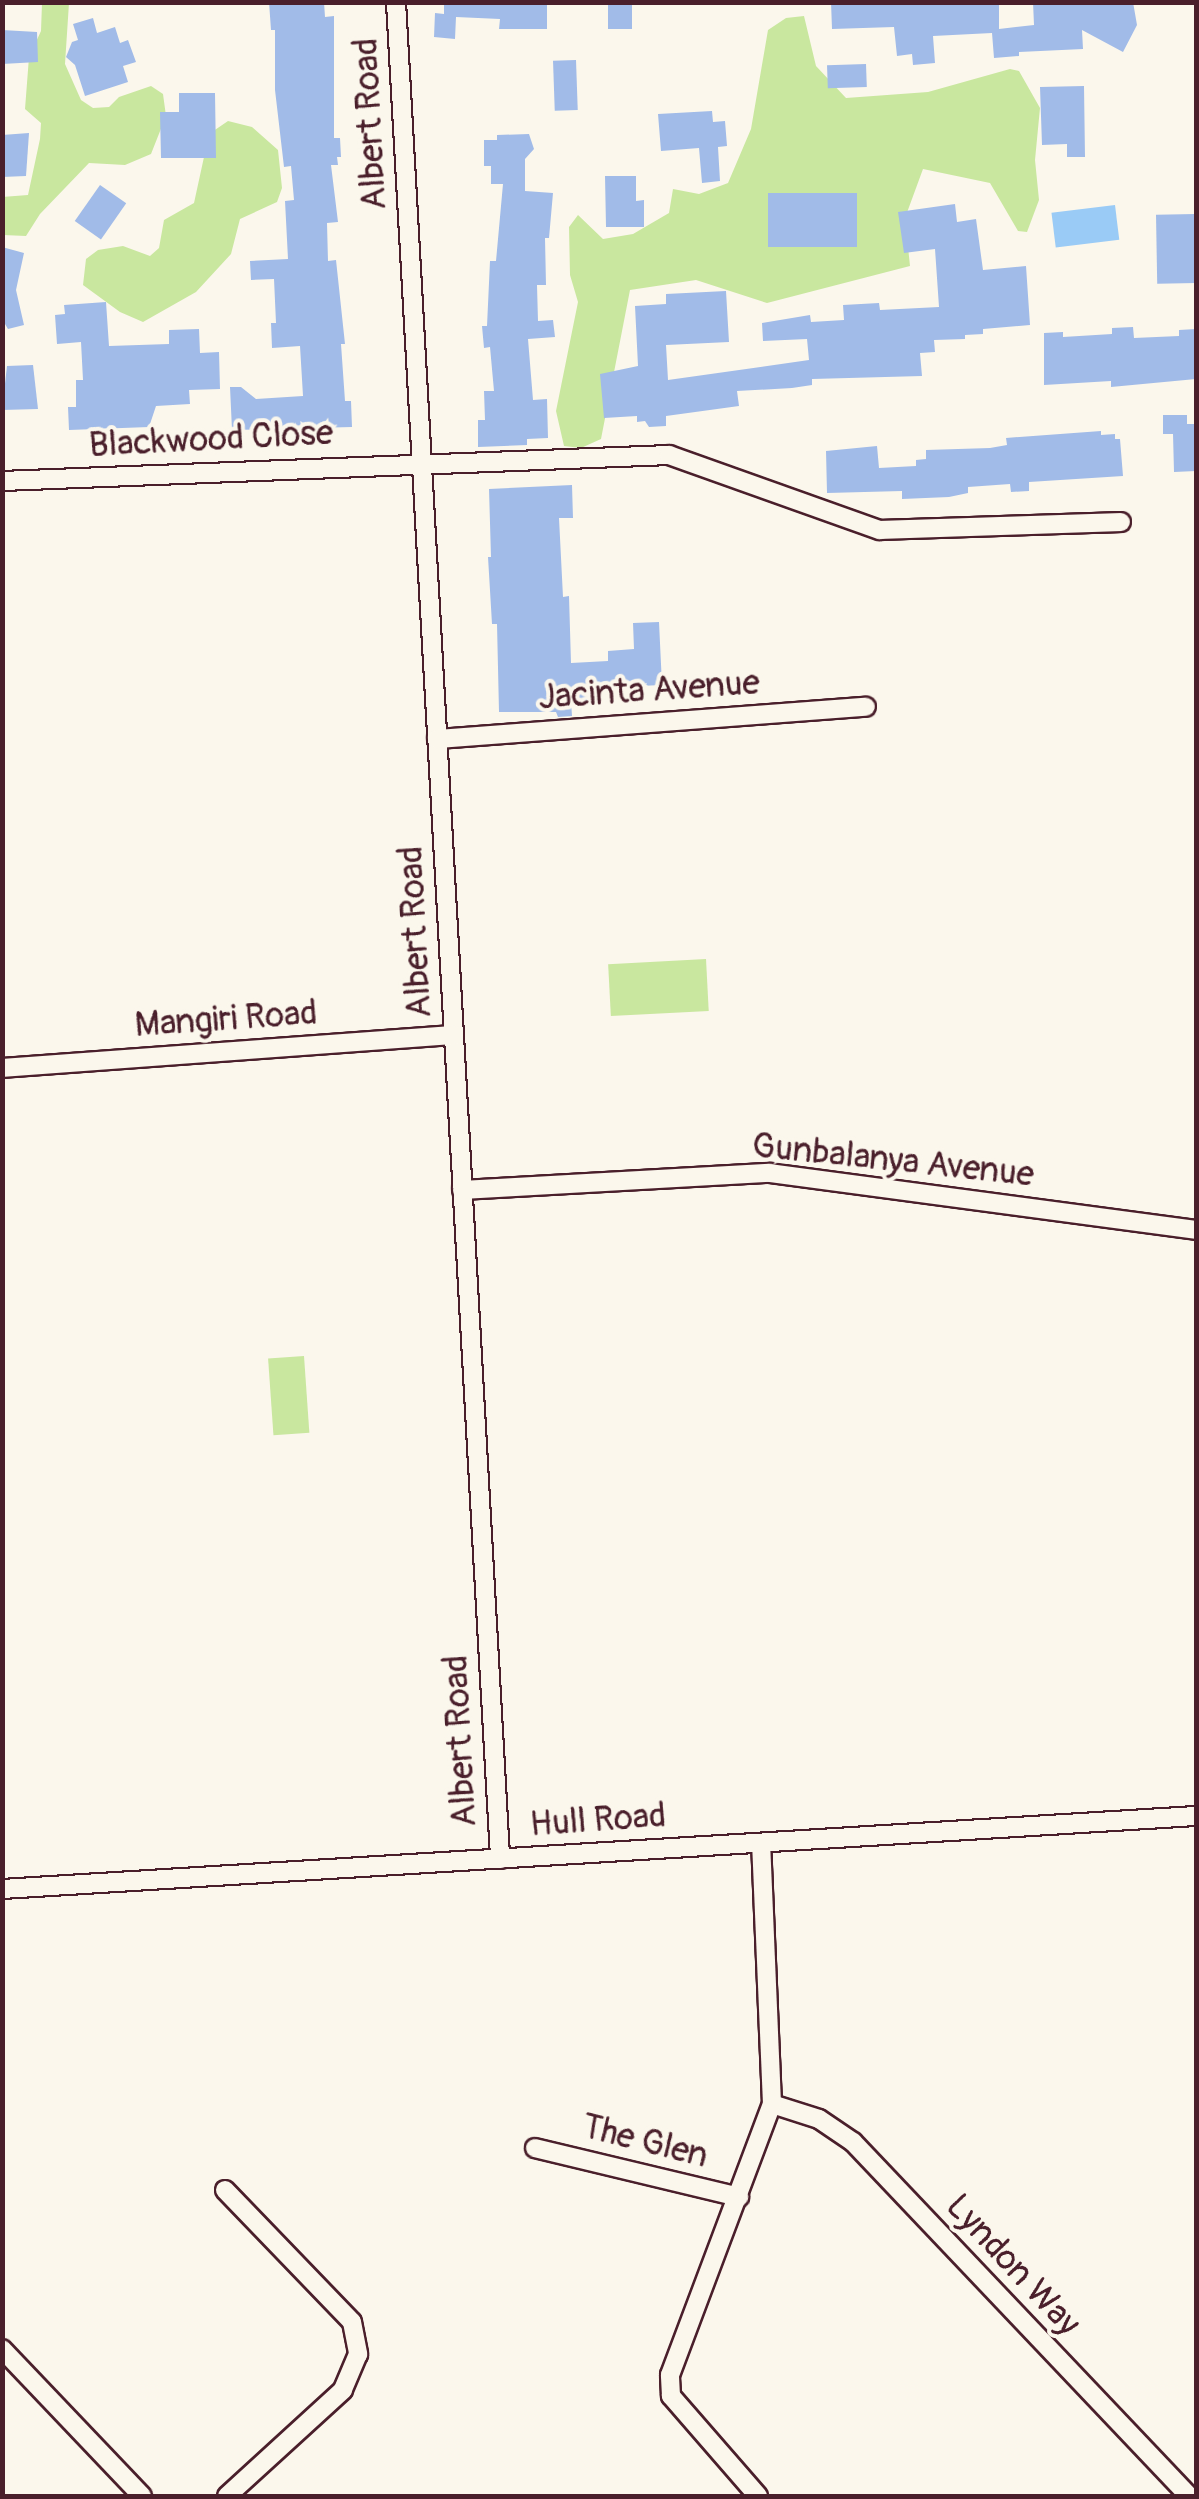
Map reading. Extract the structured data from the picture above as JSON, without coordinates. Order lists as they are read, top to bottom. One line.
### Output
{"streets":{"street":["Albert Road","Blackwood Close","Jacinta Avenue","Mangiri Road","Gunbalanya Avenue","Hull Road","The Glen","Lyndon Way"]},"crossings":[["Albert Road","Blackwood Close"],["Albert Road","Jacinta Avenue"],["Albert Road","Mangiri Road"],["Albert Road","Gunbalanya Avenue"],["Albert Road","Hull Road"]]}
